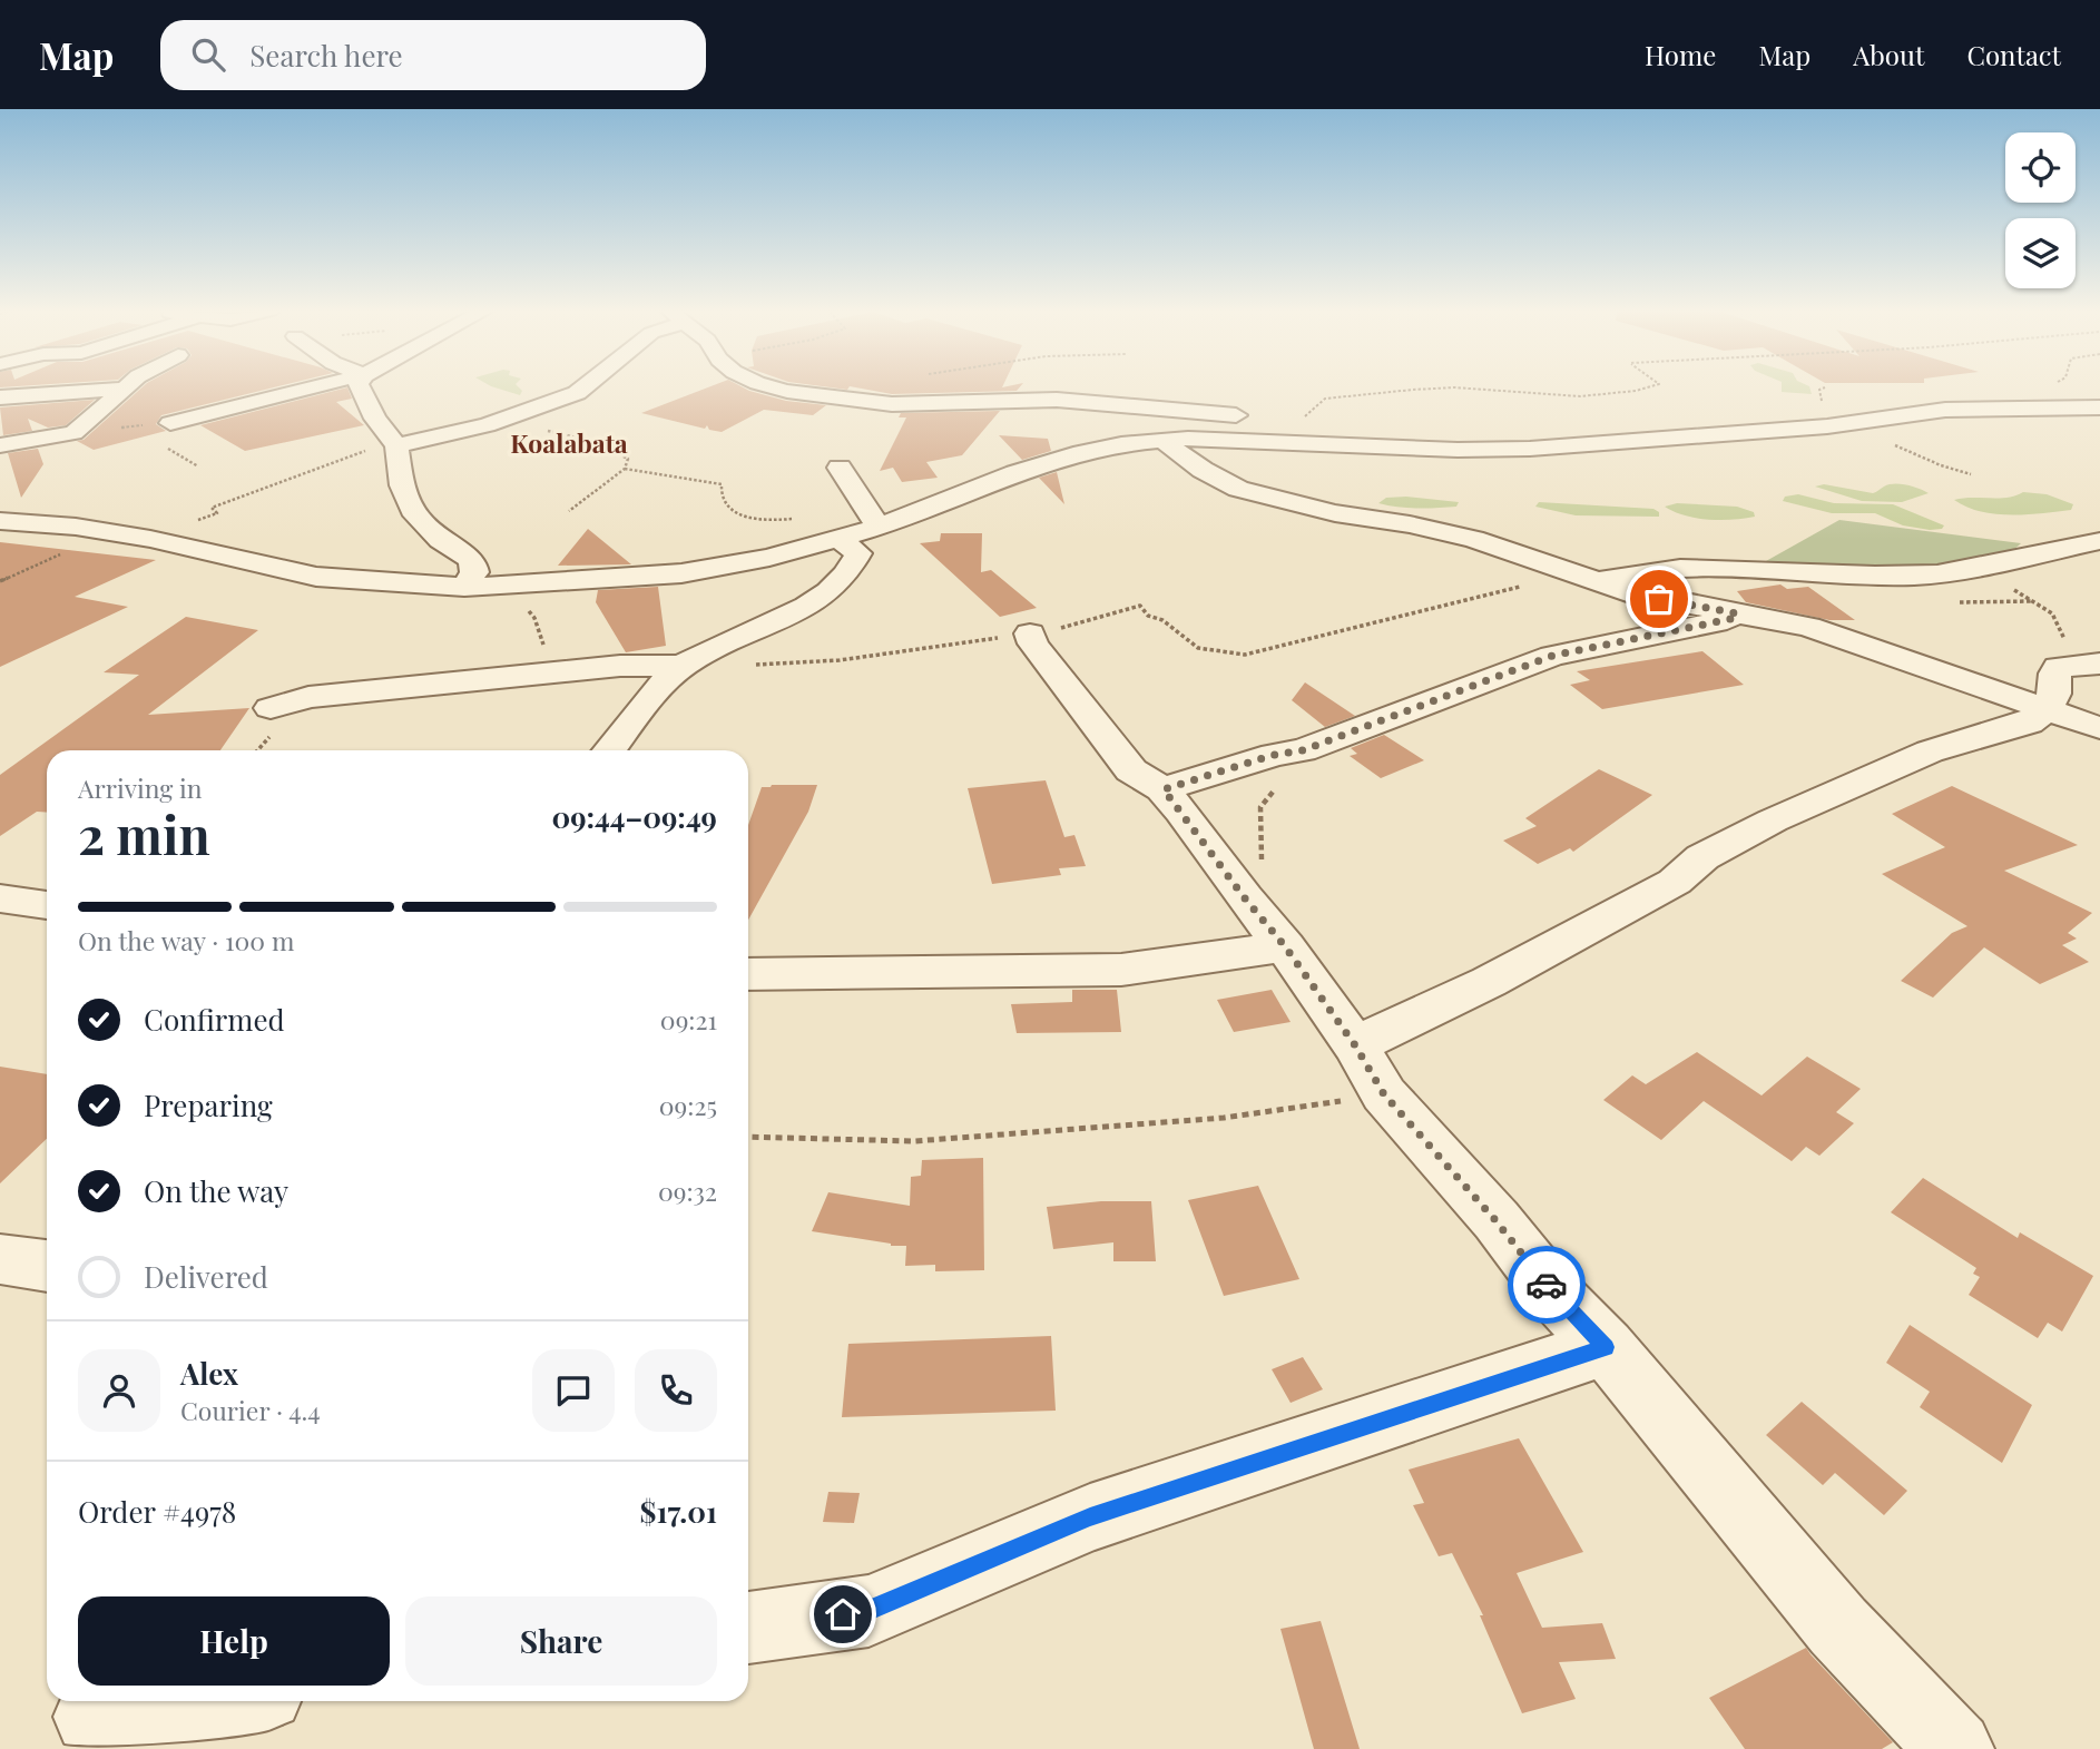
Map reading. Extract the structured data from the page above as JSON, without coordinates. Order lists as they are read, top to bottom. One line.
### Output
{"districts":["Koalabata"],"page":{"header":"Map","search":"Search here","nav":["Home","Map","About","Contact"],"heading":["2 min","Arriving in","09:44–09:49"],"panel":["Alex","Courier · 4.4","Order #4978","$17.01"],"bar":"On the way · 100 m","list":[["Confirmed","09:21"],["Preparing","09:25"],["On the way","09:32"],"Delivered"],"buttons":["Help","Share"]}}
